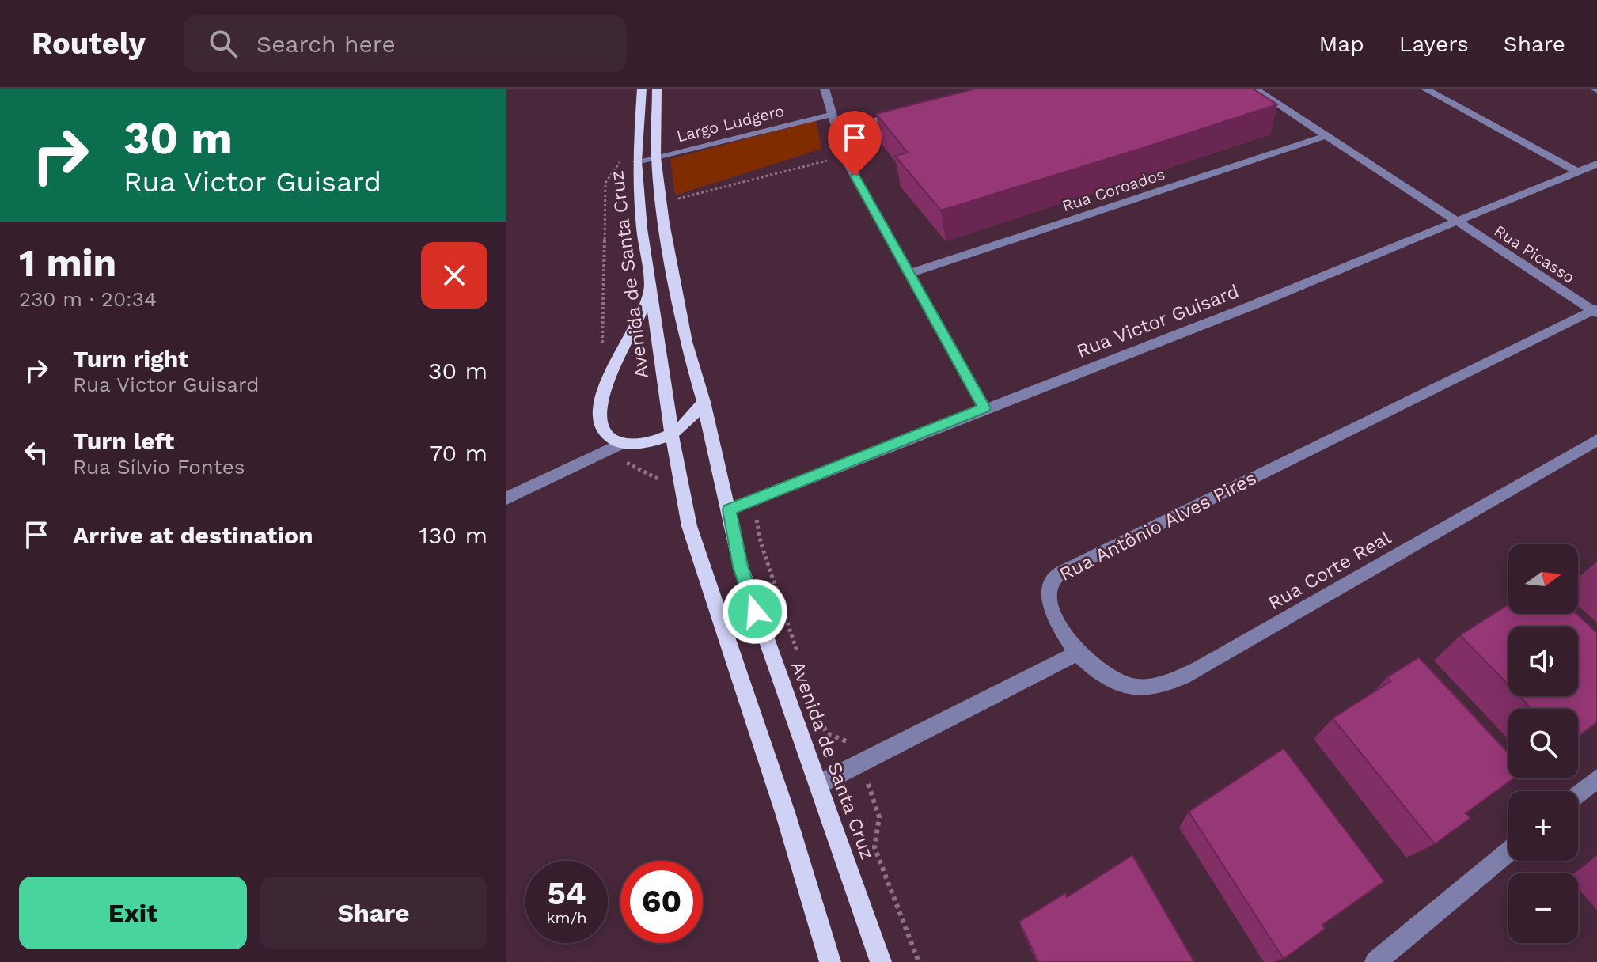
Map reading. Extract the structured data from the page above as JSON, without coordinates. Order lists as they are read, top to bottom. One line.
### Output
{"streets":{"main road":["Avenida de Santa Cruz"],"street":["Largo Ludgero","Rua Coroados","Rua Picasso","Rua Victor Guisard","Rua Antônio Alves Pires","Rua Corte Real"]},"crossings":[["Largo Ludgero","Avenida de Santa Cruz"],["Rua Coroados","Rua Picasso"],["Rua Picasso","Rua Victor Guisard"],["Rua Picasso","Rua Antônio Alves Pires"],["Avenida de Santa Cruz","Rua Victor Guisard"],["Rua Antônio Alves Pires","Rua Corte Real"]],"north":"right","page":{"header":"Routely","search":"Search here","nav":["Map","Layers","Share"],"turn":["30 m","Rua Victor Guisard"],"heading":["1 min","230 m · 20:34"],"list":[{"name":"Turn right","note":"Rua Victor Guisard","value":"30 m"},{"name":"Turn left","note":"Rua Sílvio Fontes","value":"70 m"},{"name":"Arrive at destination","value":"130 m"}],"map_buttons":["+","−"],"speed":"54 km/h","limit":"60","buttons":["Exit","Share"]}}
